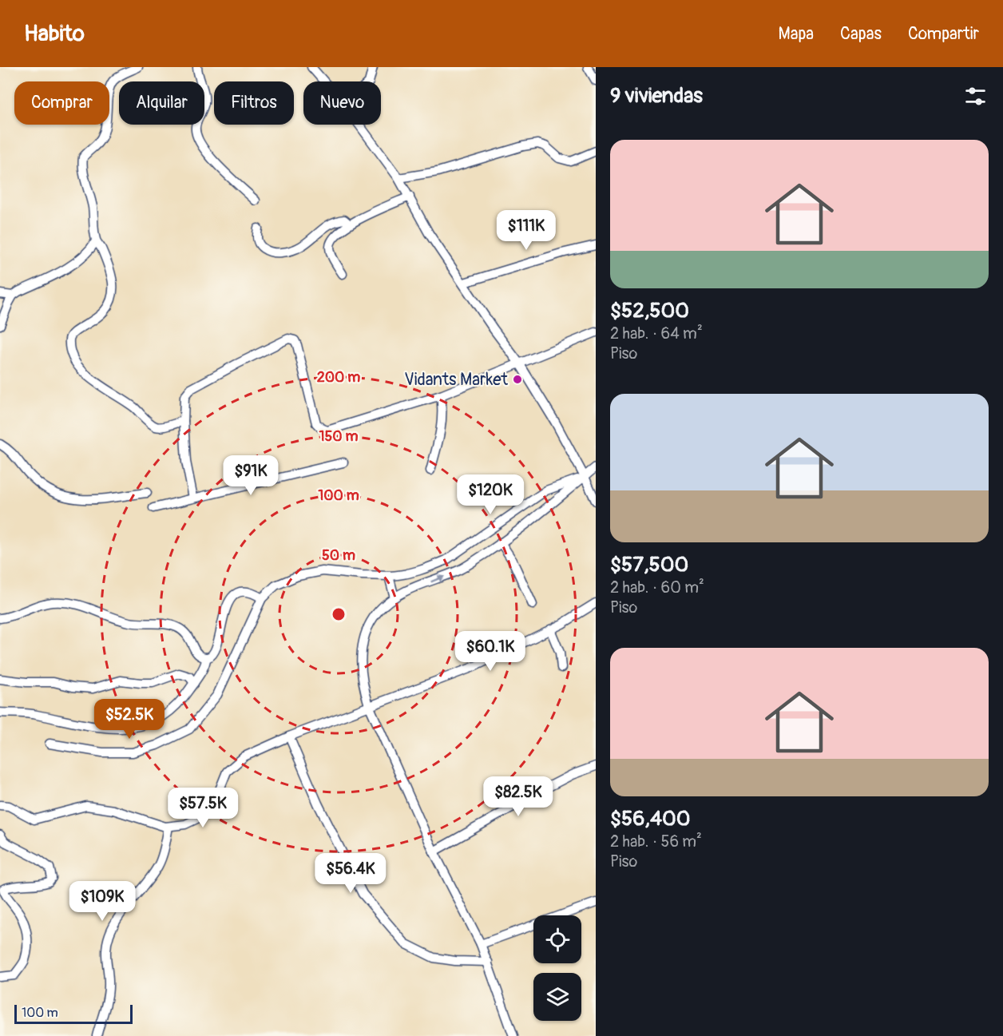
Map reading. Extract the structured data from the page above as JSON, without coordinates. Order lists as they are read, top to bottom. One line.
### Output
{"places":["Vidants Market"],"scale_bar":"100 m","page":{"header":"Habito","nav":["Mapa","Capas","Compartir"],"heading":"9 viviendas","chip":["Comprar","Alquilar","Filtros","Nuevo"],"list":[{"name":"$52,500","note":"2 hab. · 64 m² · Piso"},{"name":"$57,500","note":"2 hab. · 60 m² · Piso"},{"name":"$56,400","note":"2 hab. · 56 m² · Piso"}],"price":["$111K","$91K","$120K","$60.1K","$52.5K","$82.5K","$57.5K","$56.4K","$109K"],"scale":"100 m"},"rings":["200 m","150 m","100 m","50 m"]}
